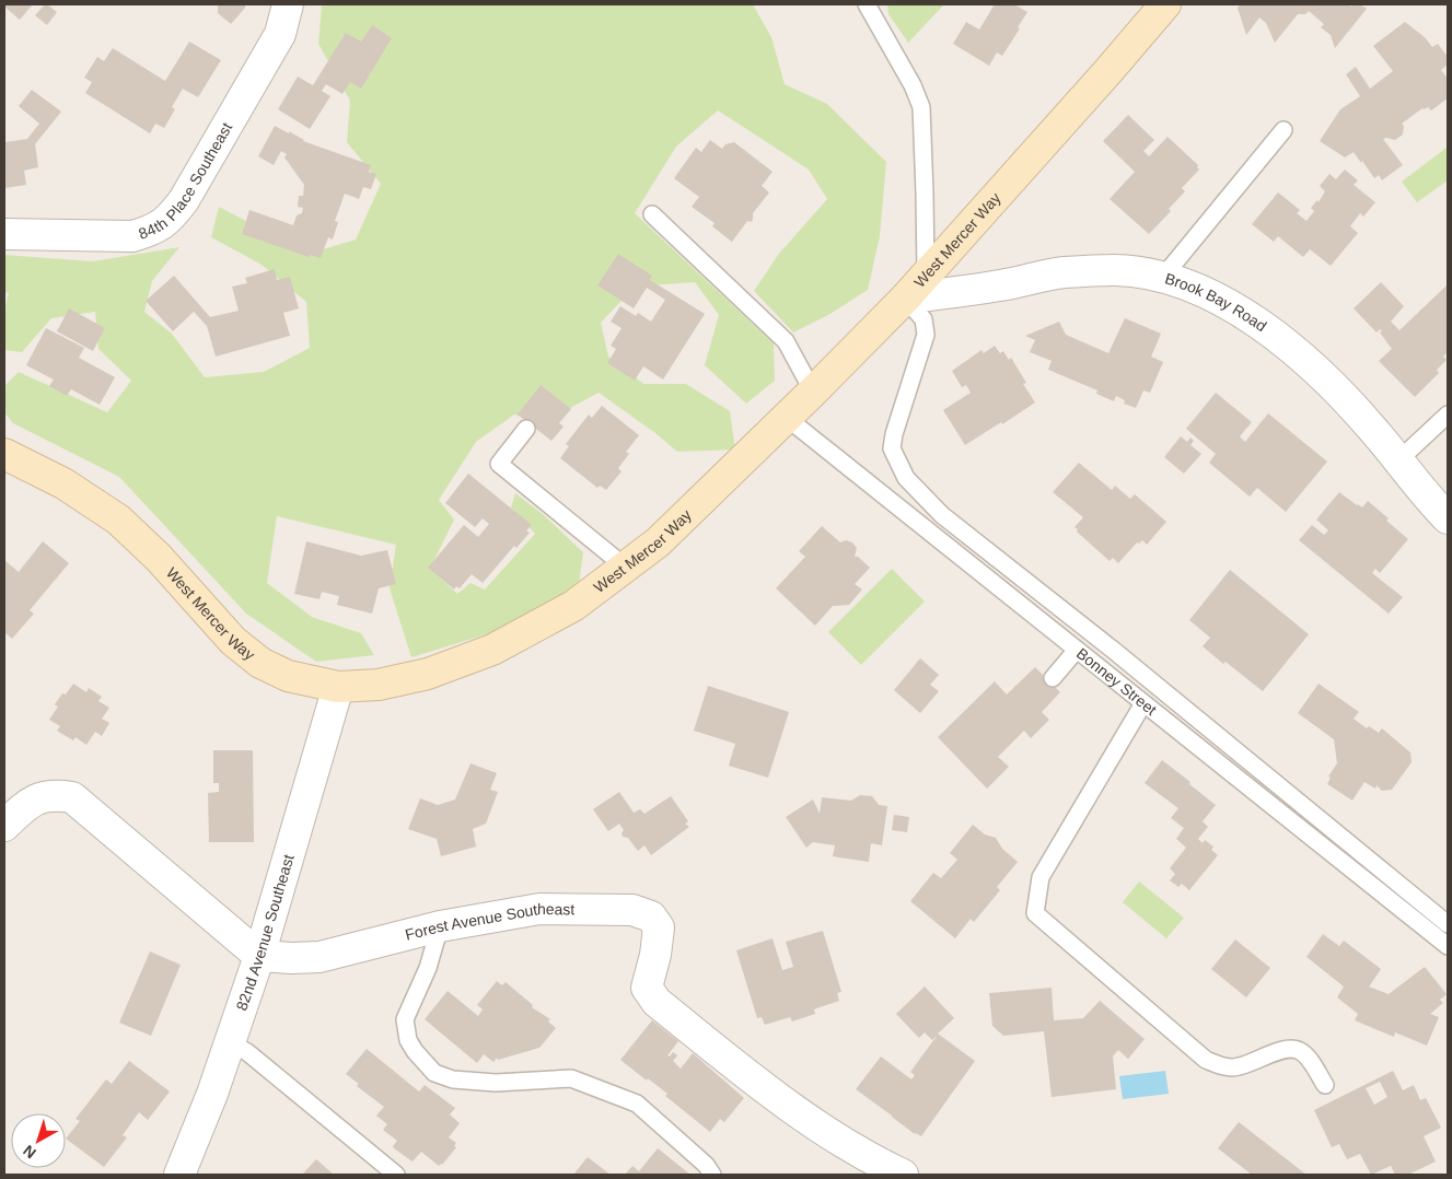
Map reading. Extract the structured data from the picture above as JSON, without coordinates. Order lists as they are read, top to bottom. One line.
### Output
{"streets":{"street":["84th Place Southeast","West Mercer Way","Brook Bay Road","Forest Avenue Southeast","82nd Avenue Southeast"],"lane":["Bonney Street"]},"crossings":[["West Mercer Way","Brook Bay Road"],["West Mercer Way","Bonney Street"],["West Mercer Way","82nd Avenue Southeast"],["Forest Avenue Southeast","82nd Avenue Southeast"]],"north":"bottom left"}
